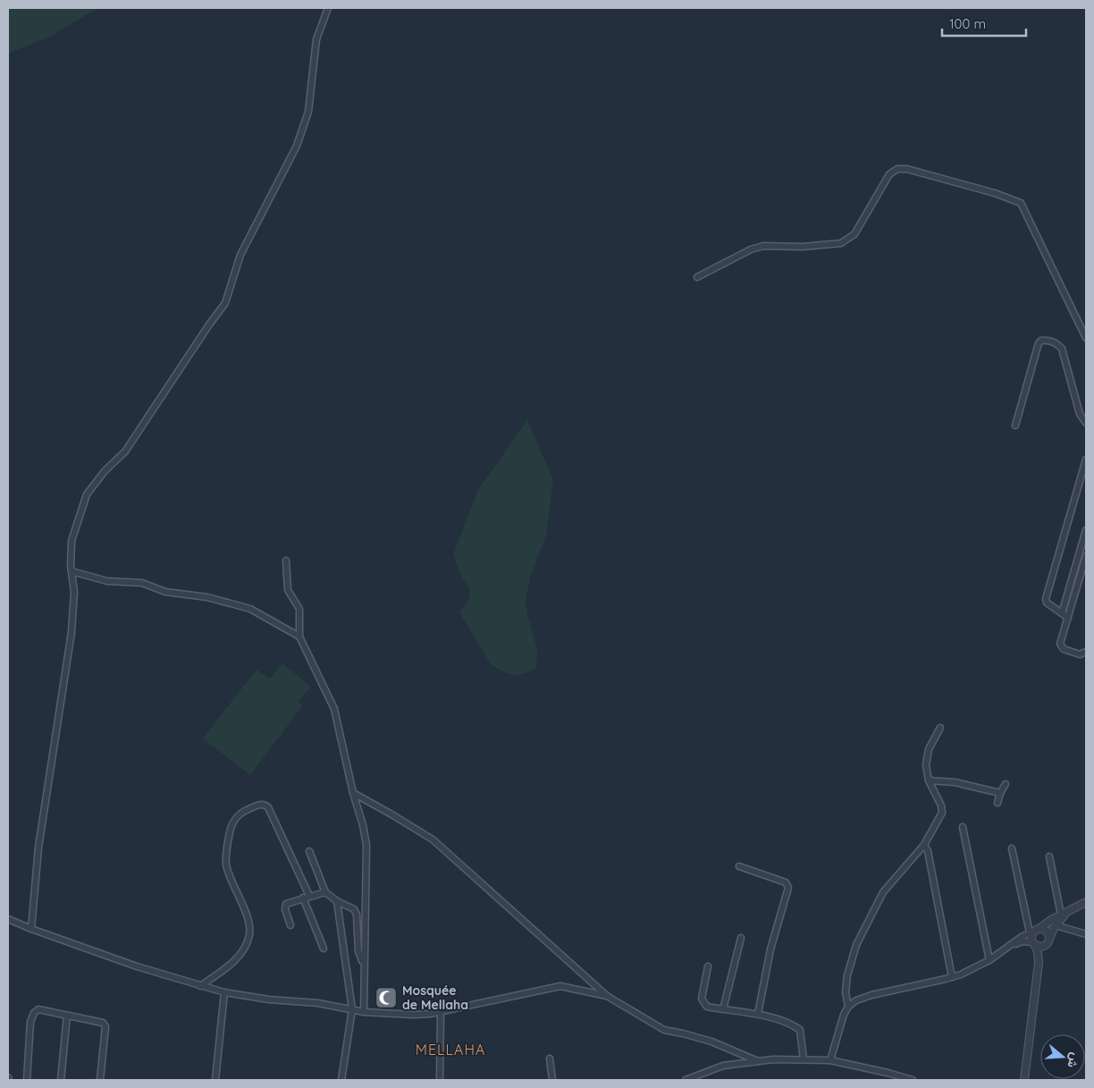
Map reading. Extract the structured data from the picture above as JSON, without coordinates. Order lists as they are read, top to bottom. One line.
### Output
{"districts":["MELLAHA"],"places":{"mosque":["Mosquée de Mellaha"]},"scale_bar":"100 m","north":"right"}
